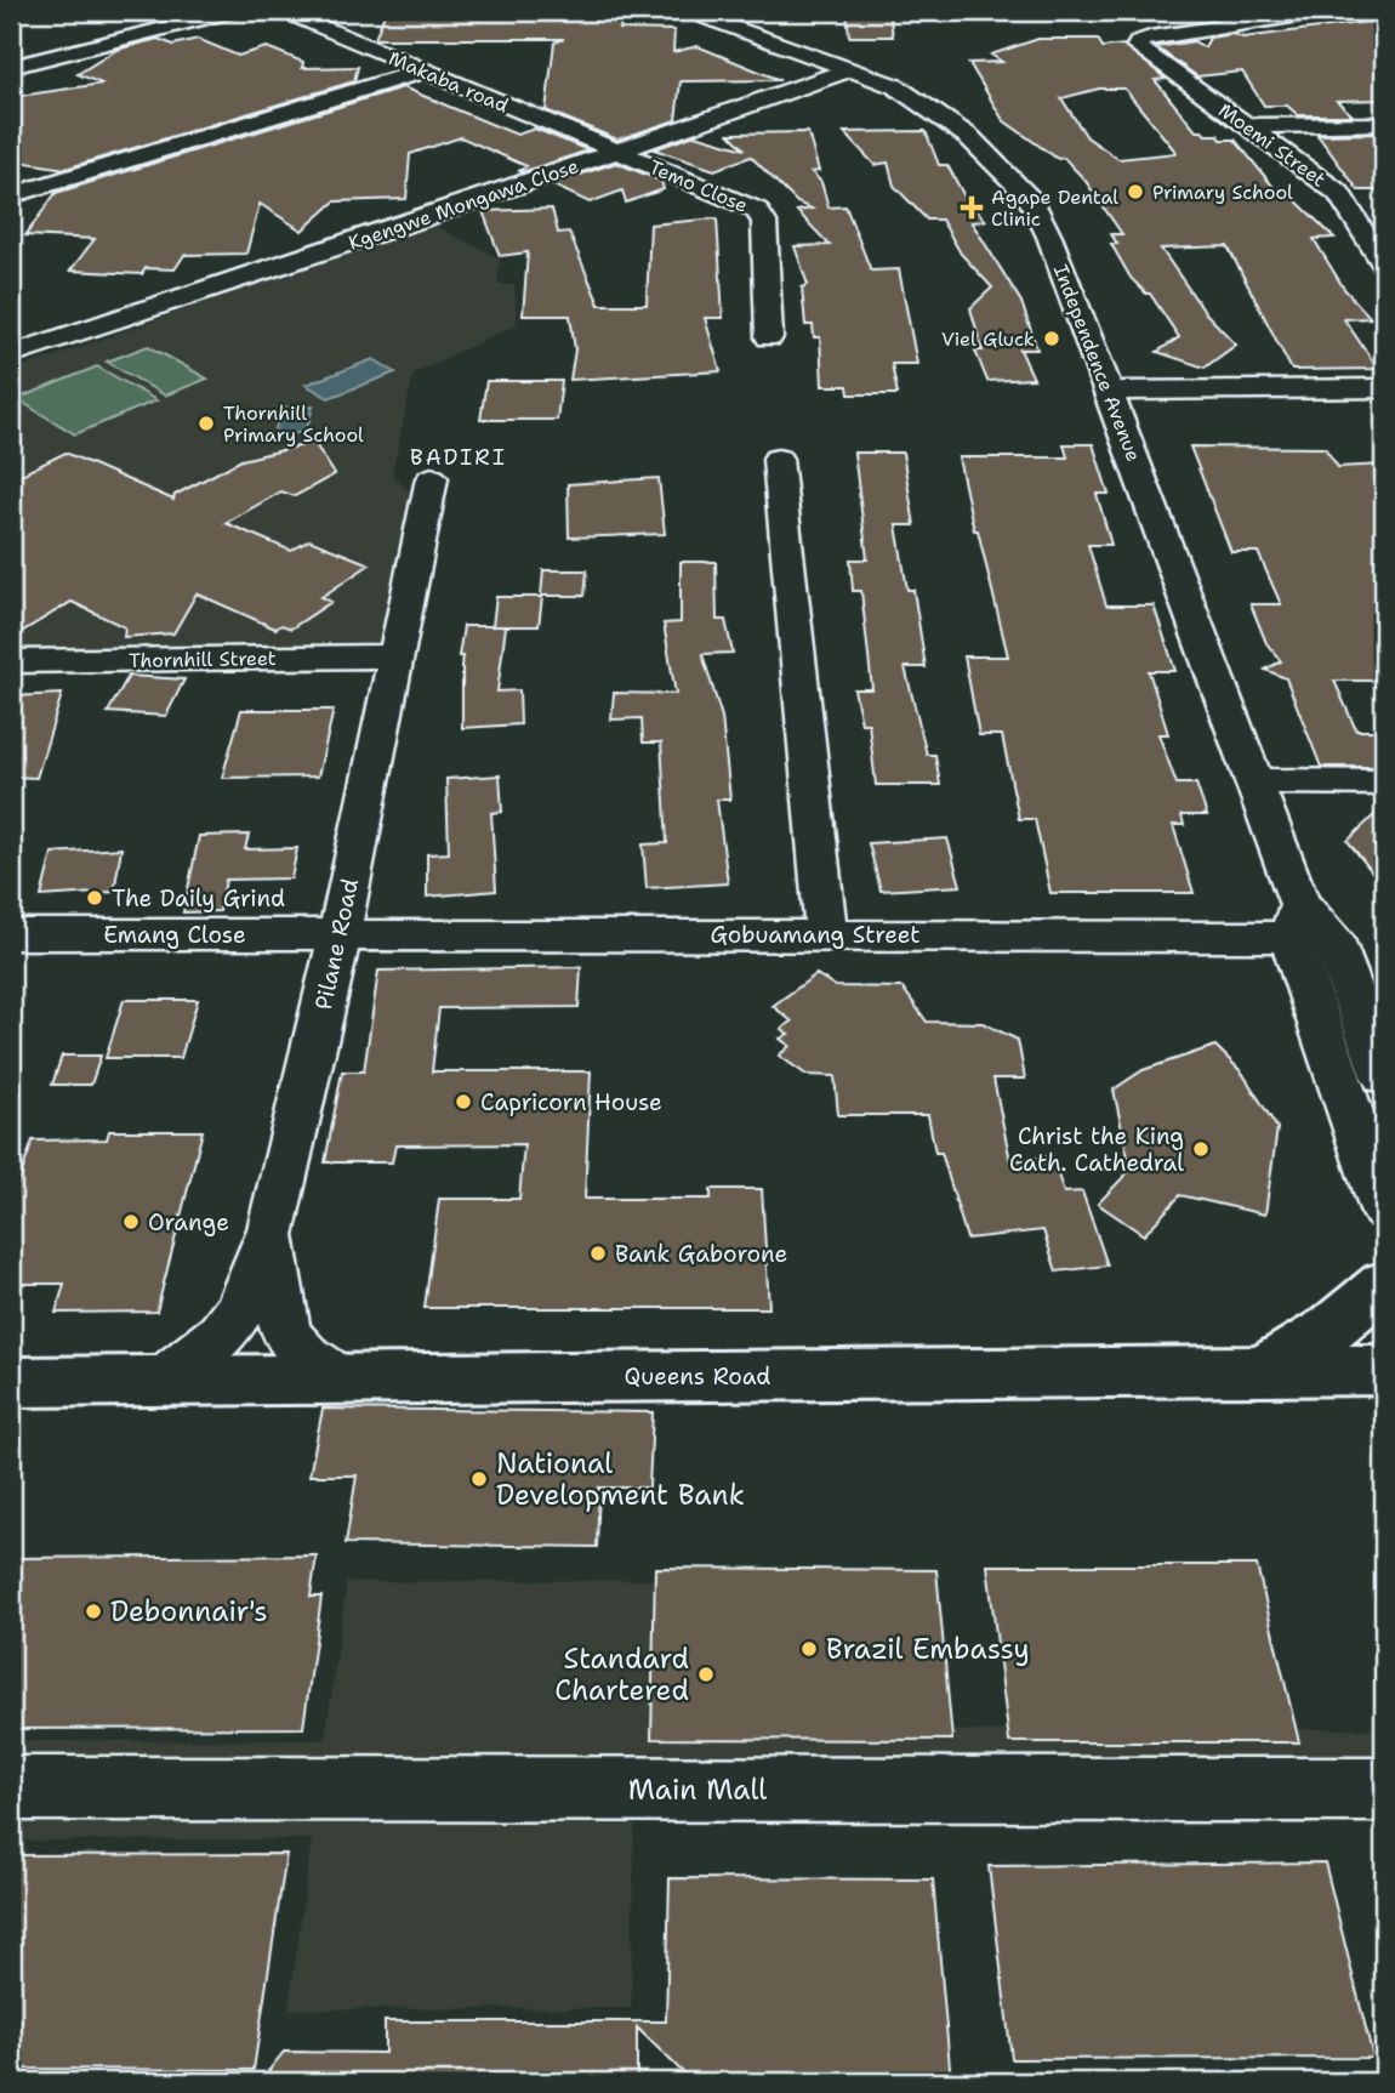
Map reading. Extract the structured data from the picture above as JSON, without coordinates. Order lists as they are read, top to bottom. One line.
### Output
{"streets":{"main road":["Queens Road"],"street":["Makaba road","Moemi Street","Temo Close","Kgengwe Mongawa Close","Independence Avenue","Thornhill Street","Emang Close","Gobuamang Street","Pilane Road","Main Mall"]},"crossings":[["Makaba road","Temo Close"],["Makaba road","Kgengwe Mongawa Close"],["Temo Close","Kgengwe Mongawa Close"],["Kgengwe Mongawa Close","Independence Avenue"],["Independence Avenue","Gobuamang Street"],["Thornhill Street","Pilane Road"],["Emang Close","Gobuamang Street"],["Emang Close","Pilane Road"],["Gobuamang Street","Pilane Road"]],"districts":["BADIRI"],"places":{"other":["Primary School","Viel Gluck","Thornhill Primary School","The Daily Grind","Capricorn House","Christ the King Cath. Cathedral","Orange","Bank Gaborone","National Development Bank","Debonnair's","Brazil Embassy","Standard Chartered"],"health":["Agape Dental Clinic"]}}
